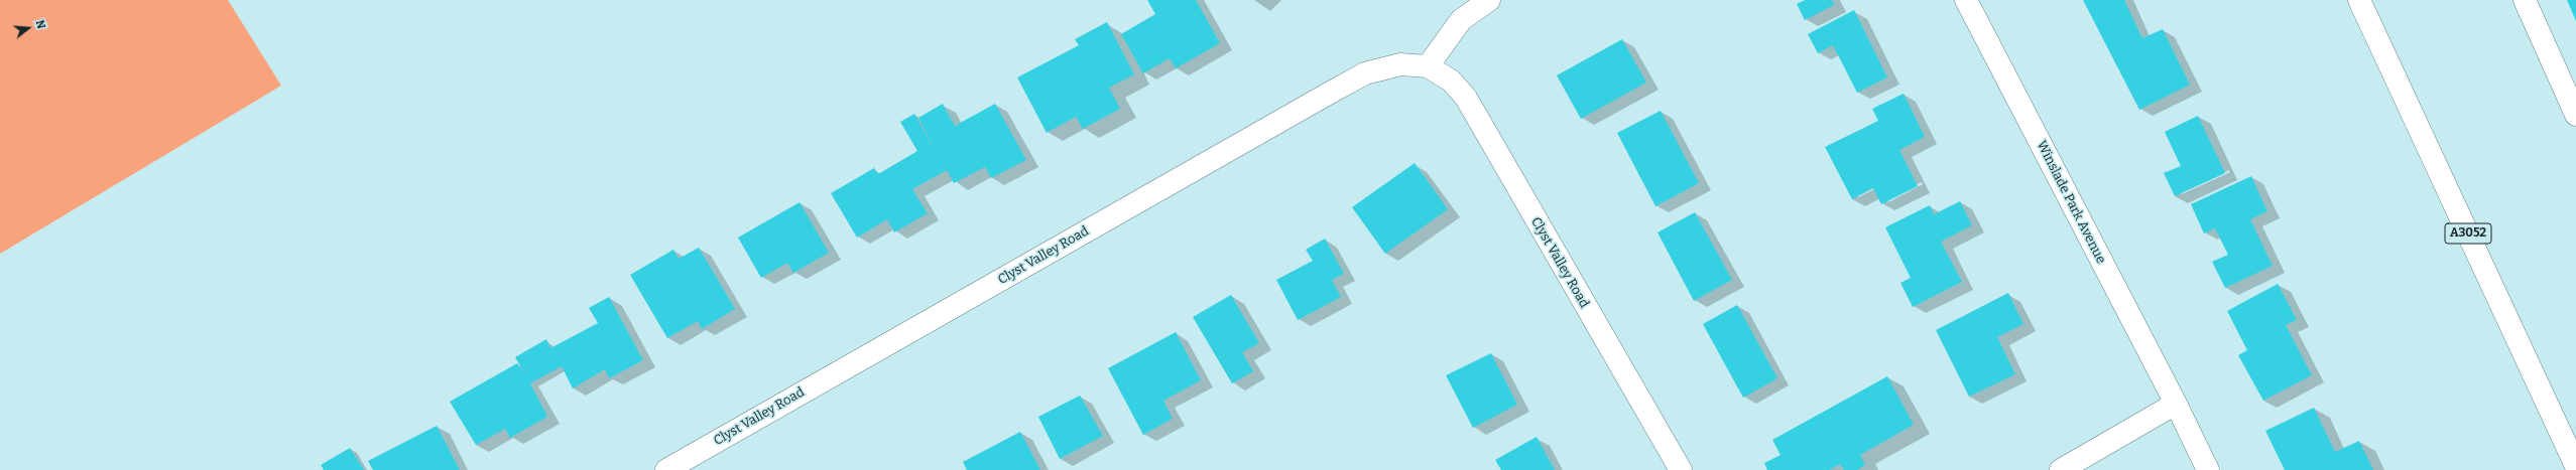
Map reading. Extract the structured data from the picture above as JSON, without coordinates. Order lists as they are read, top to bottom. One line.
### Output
{"streets":{"street":["Winslade Park Avenue","A3052","Clyst Valley Road"]},"north":"right"}
